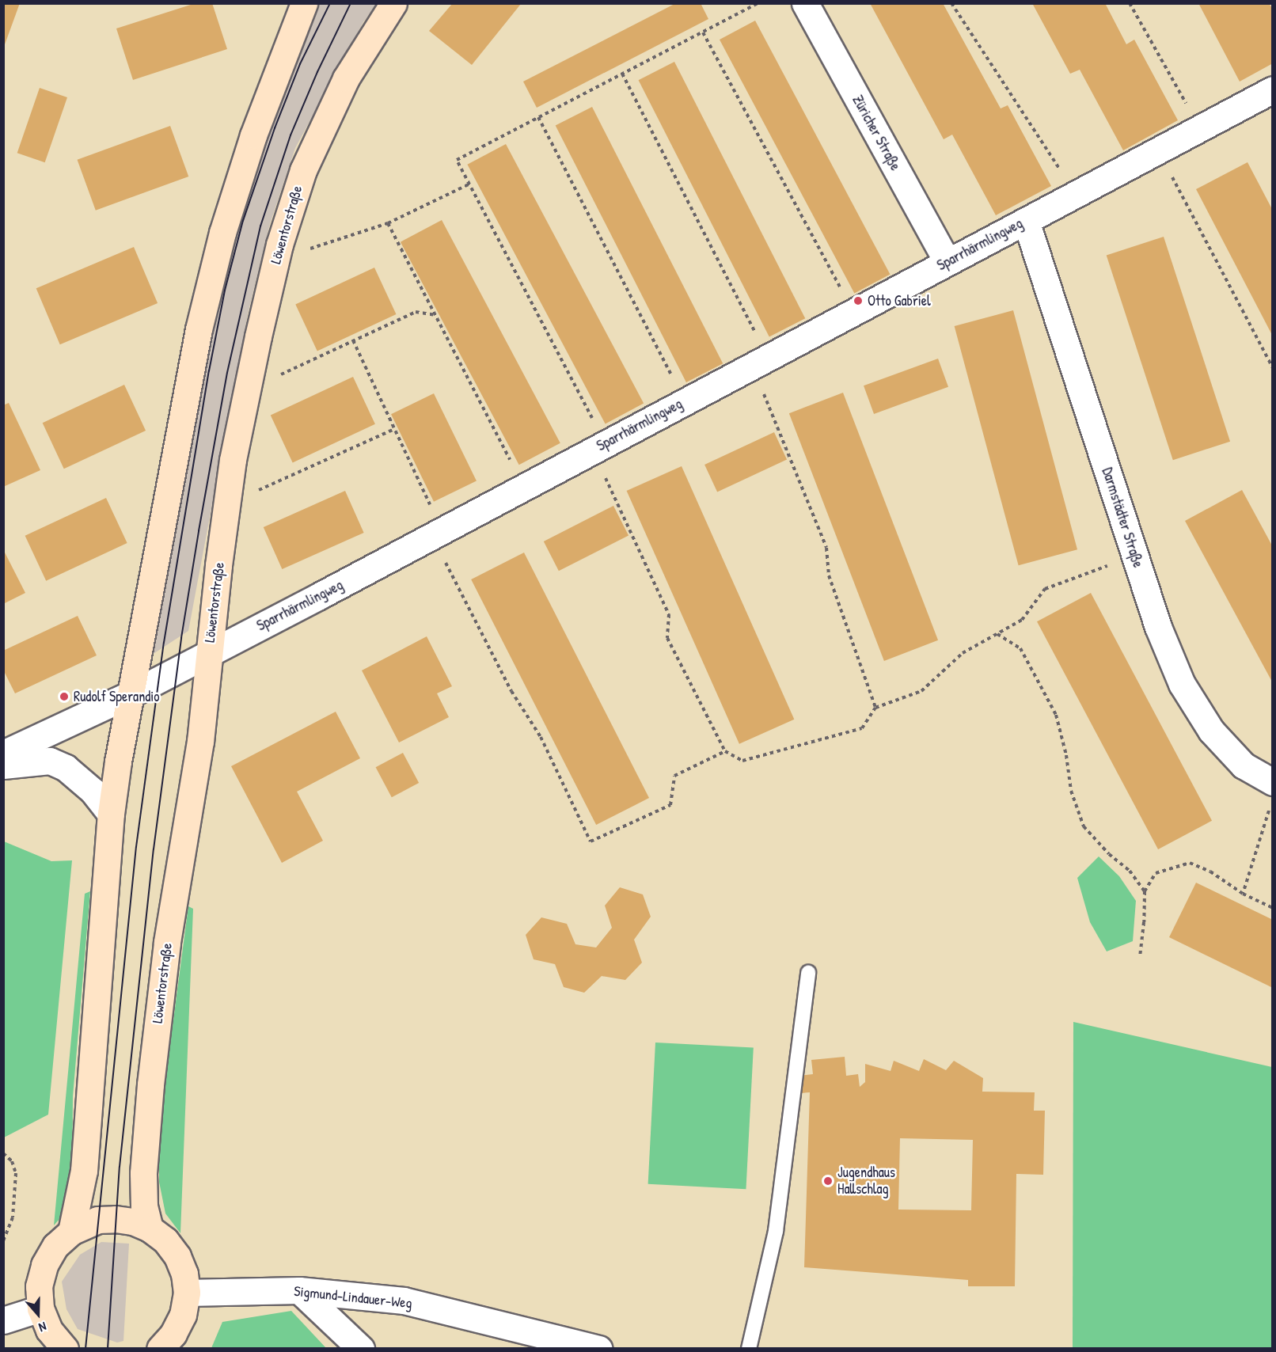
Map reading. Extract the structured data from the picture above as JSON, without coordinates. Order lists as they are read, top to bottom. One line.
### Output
{"streets":{"main road":["Löwentorstraße"],"street":["Züricher Straße","Sparrhärmlingweg","Darmstädter Straße","Sigmund-Lindauer-Weg"]},"crossings":[["Züricher Straße","Sparrhärmlingweg"],["Löwentorstraße","Sparrhärmlingweg"],["Sparrhärmlingweg","Darmstädter Straße"]],"places":["Otto Gabriel","Rudolf Sperandio","Jugendhaus Hallschlag"],"north":"bottom"}
